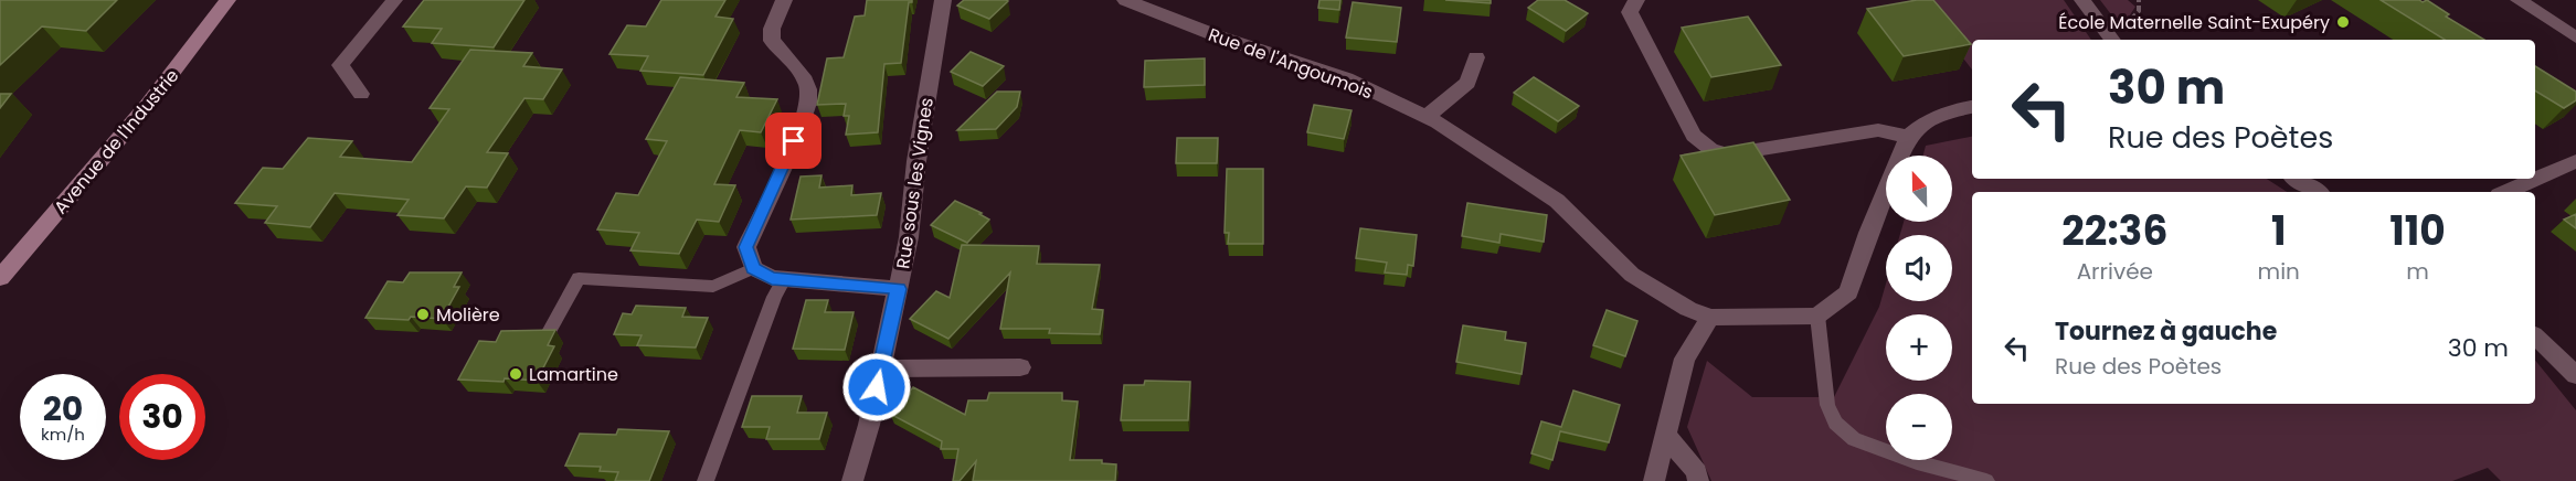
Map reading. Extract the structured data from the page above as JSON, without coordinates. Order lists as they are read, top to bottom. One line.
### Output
{"streets":{"street":["Rue de l'Angoumois","Avenue de l'Industrie","Rue sous les Vignes"]},"places":["École Maternelle Saint-Exupéry","Molière","Lamartine"],"north":"top","page":{"turn":["30 m","Rue des Poètes"],"map_buttons":["+","−"],"eta":["22:36","Arrivée","1","min","110","m"],"list":[{"name":"Tournez à gauche","note":"Rue des Poètes","value":"30 m"}],"speed":"20 km/h","limit":"30"}}
